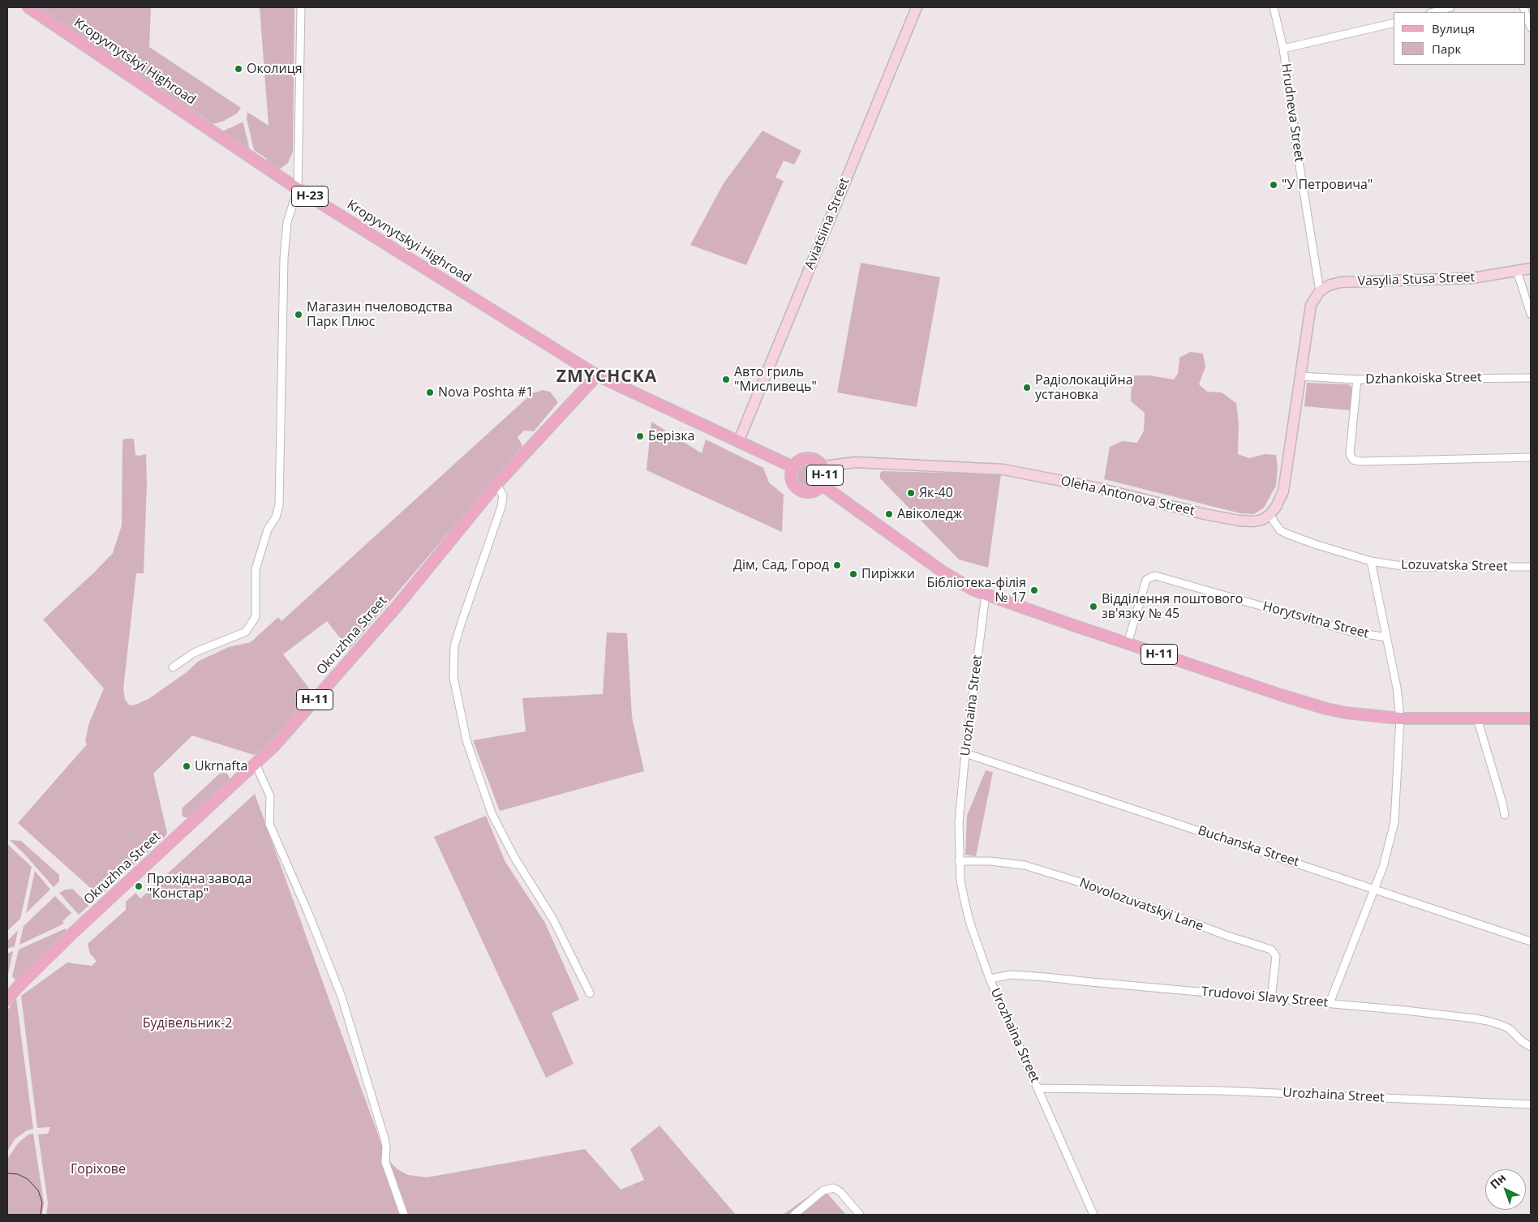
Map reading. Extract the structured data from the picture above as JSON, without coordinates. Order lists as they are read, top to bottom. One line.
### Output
{"streets":{"main road":["Kropyvnytskyi Highroad","Н-23","Aviatsiina Street","Vasylia Stusa Street","Н-11","Oleha Antonova Street","Okruzhna Street"],"street":["Hrudneva Street","Dzhankoiska Street","Lozuvatska Street","Horytsvitna Street","Urozhaina Street","Buchanska Street","Novolozuvatskyi Lane","Trudovoi Slavy Street"]},"crossings":[["Kropyvnytskyi Highroad","Aviatsiina Street"],["Kropyvnytskyi Highroad","Н-11"],["Kropyvnytskyi Highroad","Oleha Antonova Street"],["Kropyvnytskyi Highroad","Okruzhna Street"],["Hrudneva Street","Vasylia Stusa Street"],["Н-11","Oleha Antonova Street"],["Н-11","Horytsvitna Street"],["Н-11","Urozhaina Street"],["Oleha Antonova Street","Lozuvatska Street"],["Urozhaina Street","Buchanska Street"],["Urozhaina Street","Novolozuvatskyi Lane"],["Urozhaina Street","Trudovoi Slavy Street"],["Novolozuvatskyi Lane","Trudovoi Slavy Street"]],"districts":["ZMYCHCKA"],"parks":["Будівельник-2","Горіхове"],"places":["Околиця","\"У Петровича\"","Магазин пчеловодства Парк Плюс","Авто гриль \"Мисливець\"","Радіолокаційна установка","Nova Poshta #1","Берізка","Як-40","Авіколедж","Дім, Сад, Город","Пиріжки","Бібліотека-філія № 17","Відділення поштового зв'язку № 45","Ukrnafta","Прохідна завода \"Констар\""],"legend":["Вулиця","Парк"],"north":"top left"}
